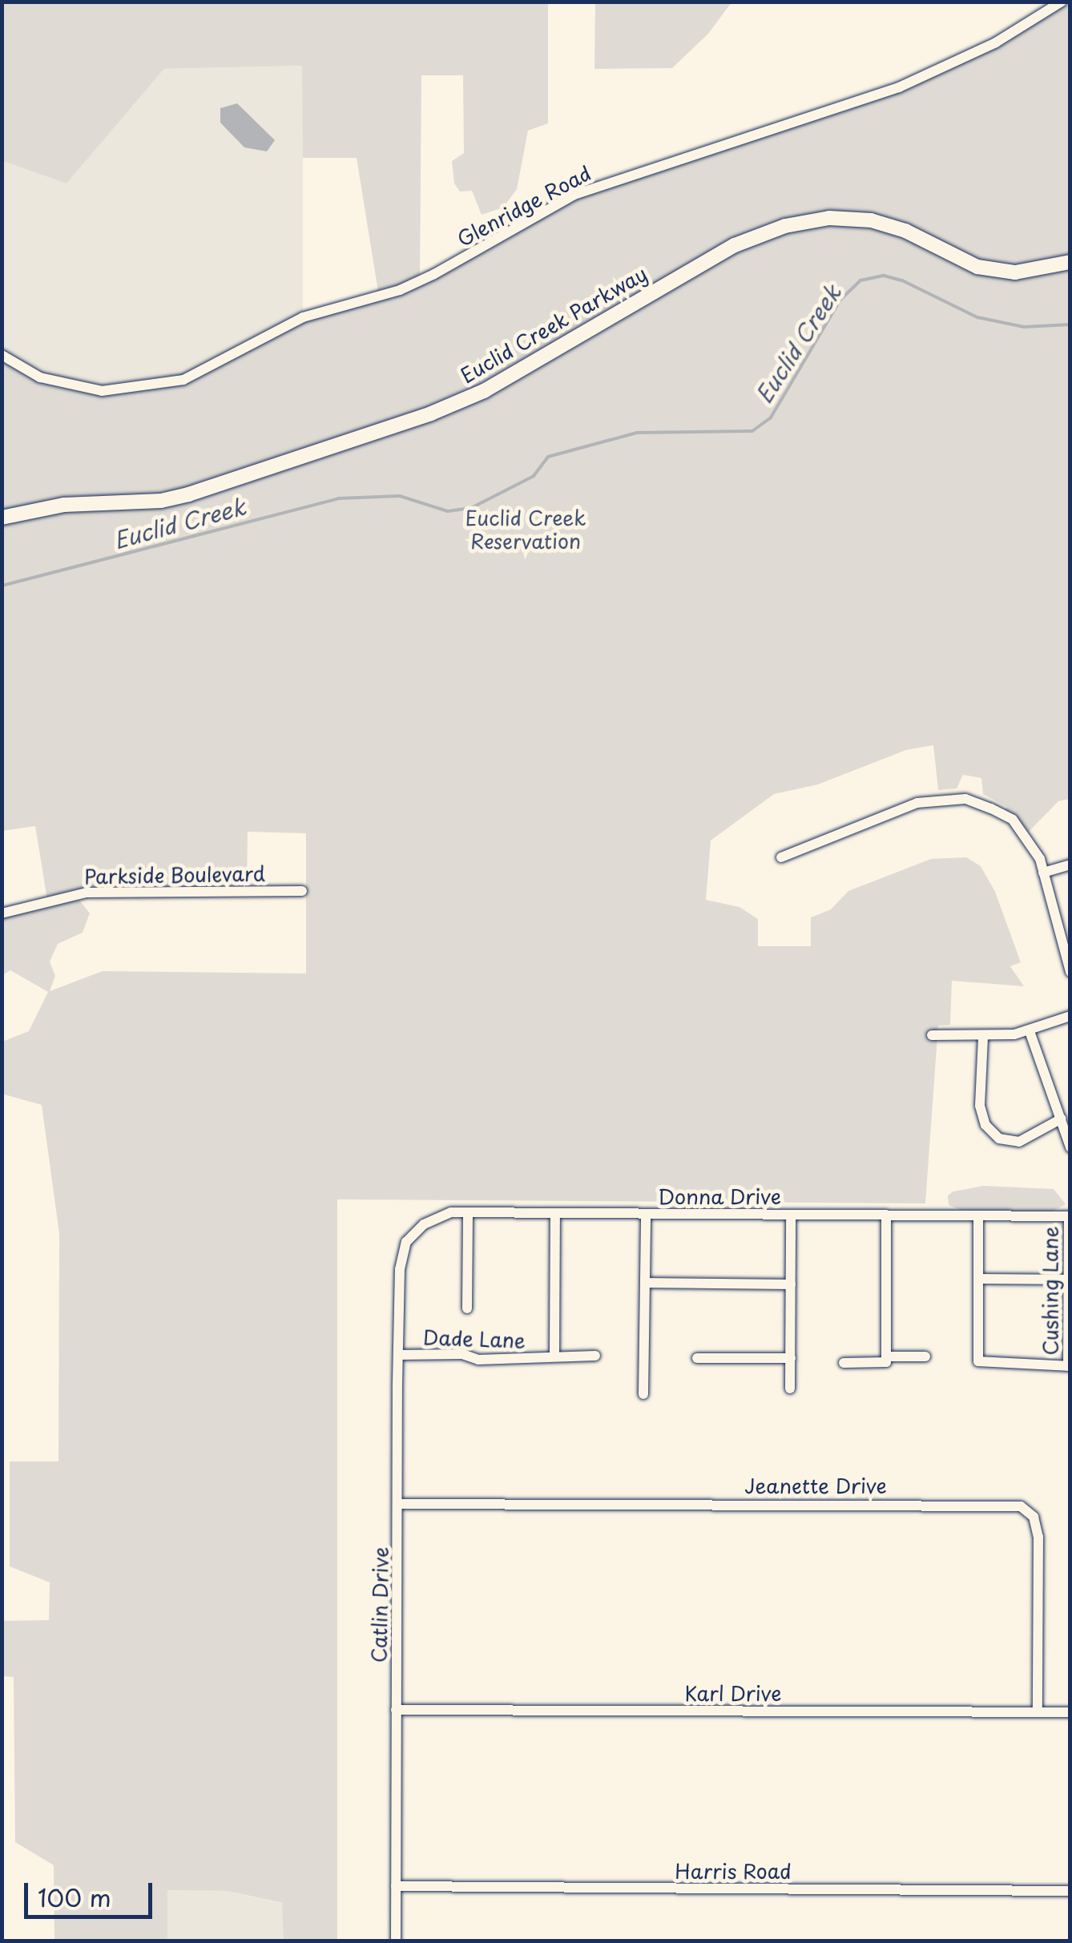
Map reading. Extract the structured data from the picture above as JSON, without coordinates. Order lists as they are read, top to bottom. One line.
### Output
{"streets":{"street":["Glenridge Road","Euclid Creek Parkway","Parkside Boulevard","Donna Drive","Cushing Lane","Dade Lane","Jeanette Drive","Catlin Drive","Karl Drive","Harris Road"]},"crossings":[["Donna Drive","Cushing Lane"],["Donna Drive","Catlin Drive"],["Dade Lane","Catlin Drive"],["Jeanette Drive","Catlin Drive"],["Jeanette Drive","Karl Drive"],["Catlin Drive","Karl Drive"],["Catlin Drive","Harris Road"]],"water":["Euclid Creek"],"parks":["Euclid Creek Reservation"],"scale_bar":"100 m"}
